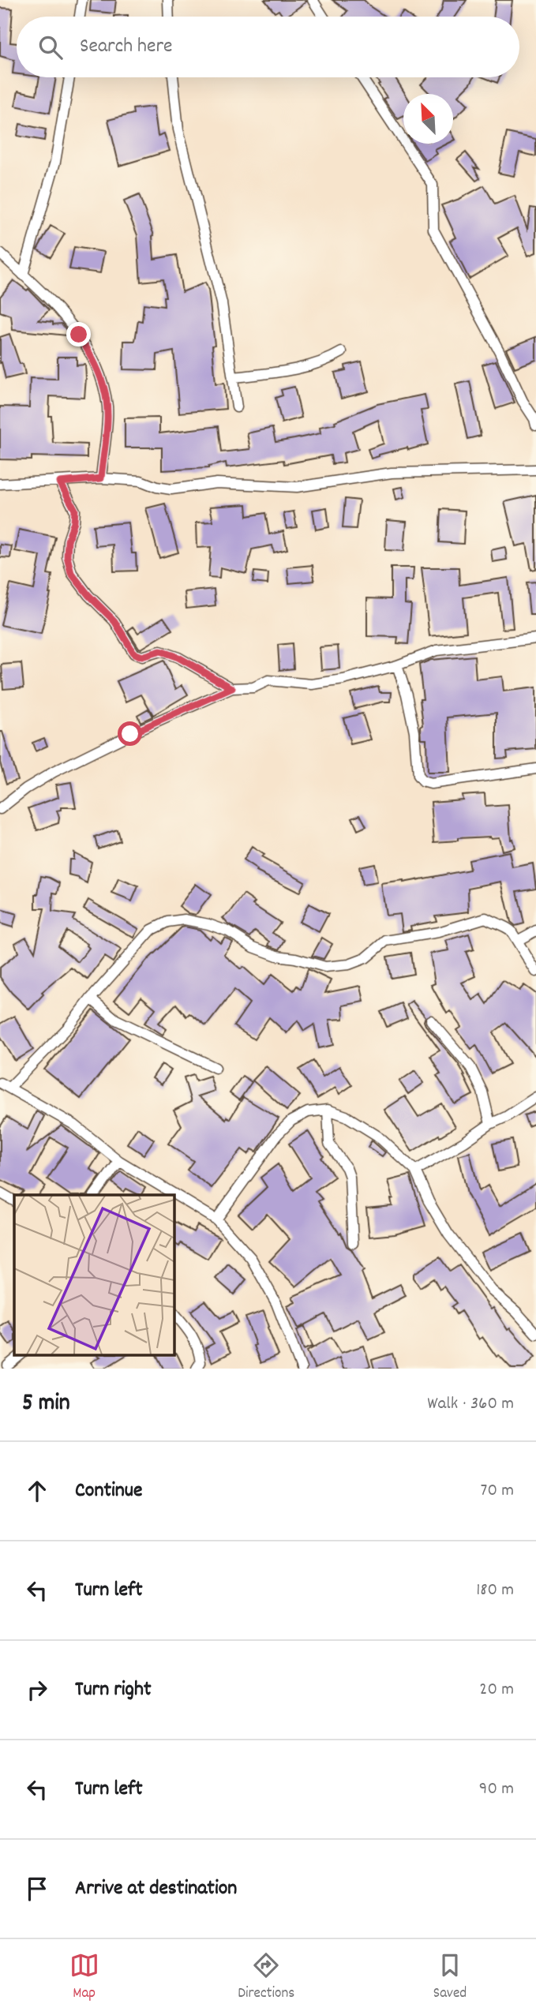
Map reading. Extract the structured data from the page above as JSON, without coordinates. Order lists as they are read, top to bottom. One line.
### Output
{"north":"top left","page":{"search":"Search here","heading":["5 min","Walk · 360 m"],"list":[["Continue","70 m"],["Turn left","180 m"],["Turn right","20 m"],["Turn left","90 m"],"Arrive at destination"],"nav":["Map","Directions","Saved"]}}
